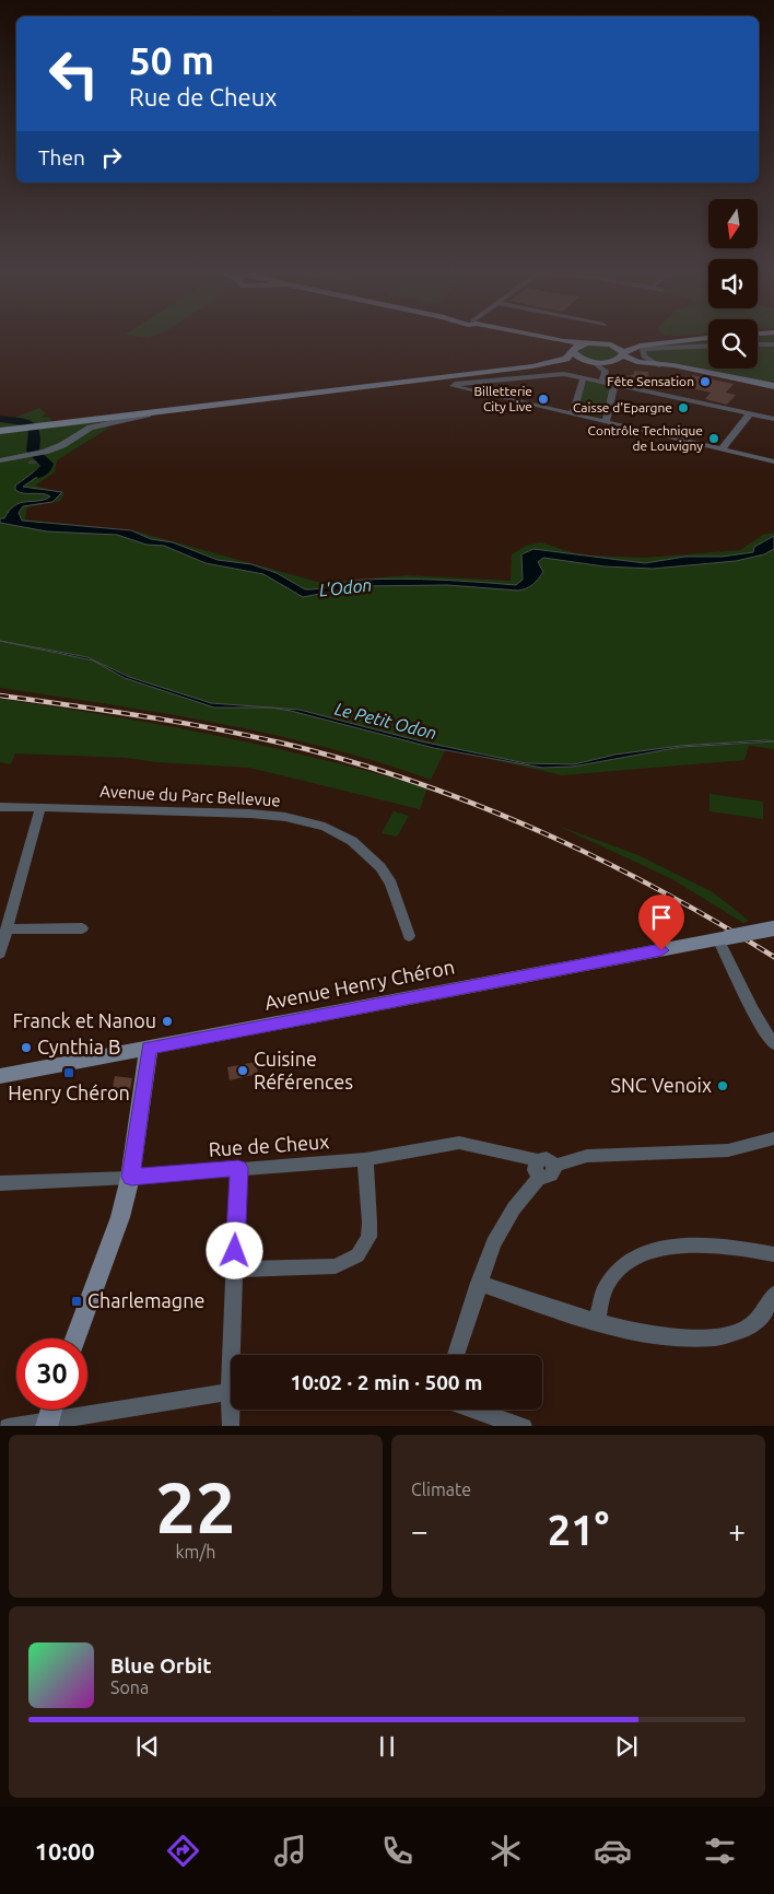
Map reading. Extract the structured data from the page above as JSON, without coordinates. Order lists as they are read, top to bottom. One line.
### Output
{"streets":{"main road":["Avenue Henry Chéron"],"street":["Avenue du Parc Bellevue","Rue de Cheux"]},"water":["L'Odon","Le Petit Odon"],"places":{"other":["Fête Sensation","Billetterie City Live","Caisse d'Epargne","Contrôle Technique de Louvigny","Franck et Nanou","Cynthia B","Cuisine Références","SNC Venoix"],"transit":["Henry Chéron","Charlemagne"]},"north":"bottom","page":{"turn":["50 m","Rue de Cheux"],"then":"Then","limit":"30","trip":"10:02 · 2 min · 500 m","tile":[["22","km/h"],"Climate"],"heat":["−","21°","+"],"song":["Blue Orbit","Sona"],"tabs":"10:00"}}
